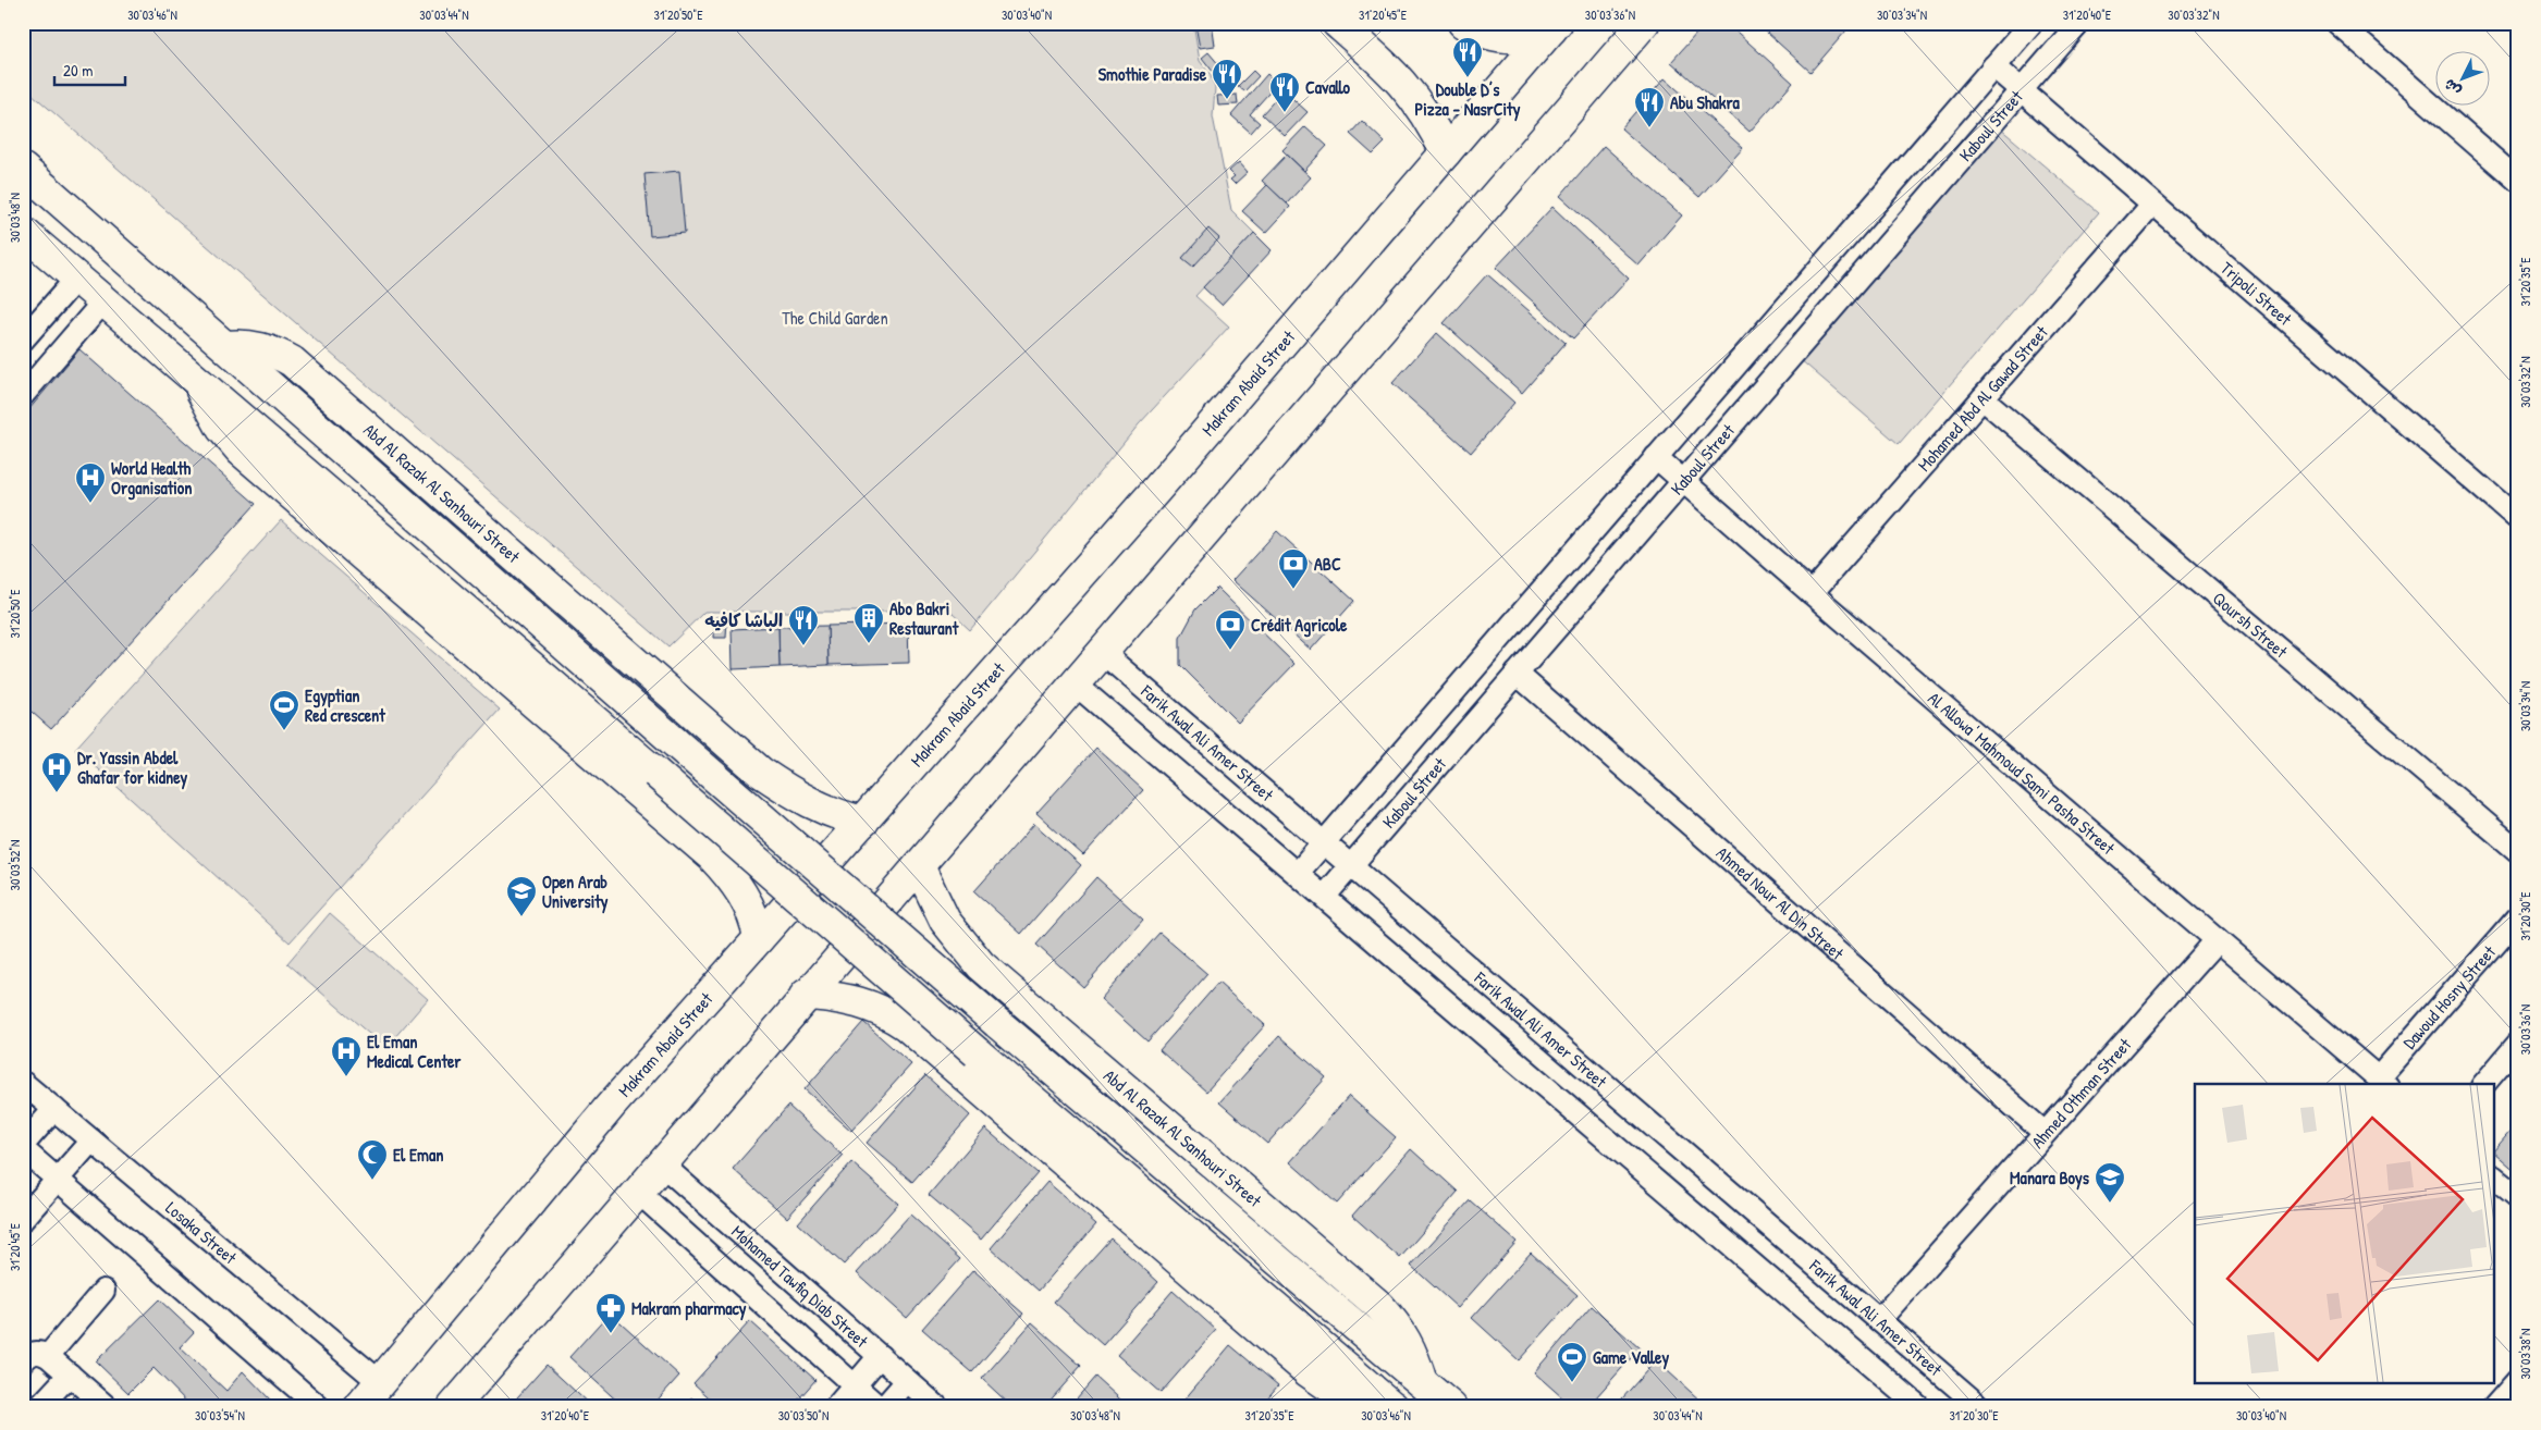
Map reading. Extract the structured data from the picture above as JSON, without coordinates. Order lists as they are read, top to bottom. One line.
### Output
{"streets":{"street":["Kaboul Street","Tripoli Street","Makram Abaid Street","Mohamed Abd Al Gawad Street","Abd Al Razak Al Sanhouri Street","Qoursh Street","Farik Awal Ali Amer Street","Al Allowa' Mahmoud Sami Pasha Street","Ahmed Nour Al Din Street","Dawoud Hosny Street","Ahmed Othman Street","Losaka Street","Mohamed Tawfiq Diab Street"]},"crossings":[["Kaboul Street","Tripoli Street"],["Kaboul Street","Farik Awal Ali Amer Street"],["Kaboul Street","Al Allowa' Mahmoud Sami Pasha Street"],["Kaboul Street","Ahmed Nour Al Din Street"],["Tripoli Street","Mohamed Abd Al Gawad Street"],["Makram Abaid Street","Abd Al Razak Al Sanhouri Street"],["Makram Abaid Street","Losaka Street"],["Mohamed Abd Al Gawad Street","Qoursh Street"],["Mohamed Abd Al Gawad Street","Al Allowa' Mahmoud Sami Pasha Street"],["Farik Awal Ali Amer Street","Ahmed Othman Street"],["Al Allowa' Mahmoud Sami Pasha Street","Dawoud Hosny Street"],["Al Allowa' Mahmoud Sami Pasha Street","Ahmed Othman Street"],["Ahmed Nour Al Din Street","Ahmed Othman Street"]],"parks":["The Child Garden"],"places":{"restaurant":["Double D’s Pizza - NasrCity","Smothie Paradise","Cavallo","Abu Shakra","الباشا كافيه"],"hospital":["World Health Organisation","Dr. Yassin Abdel Ghafar for kidney","El Eman Medical Center"],"bank":["ABC","Crédit Agricole"],"building":["Abo Bakri Restaurant"],"sports":["Egyptian Red crescent","Game Valley"],"school or university":["Open Arab University","Manara Boys"],"mosque":["El Eman"],"pharmacy":["Makram pharmacy"]},"scale_bar":"20 m","north":"bottom left","coordinates":["30°03'46\"N","30°03'44\"N","31°20'50\"E","30°03'40\"N","31°20'45\"E","30°03'36\"N","30°03'34\"N","31°20'40\"E","30°03'32\"N","30°03'48\"N","31°20'35\"E","30°03'52\"N","31°20'30\"E","30°03'38\"N","30°03'54\"N","30°03'50\"N"]}
